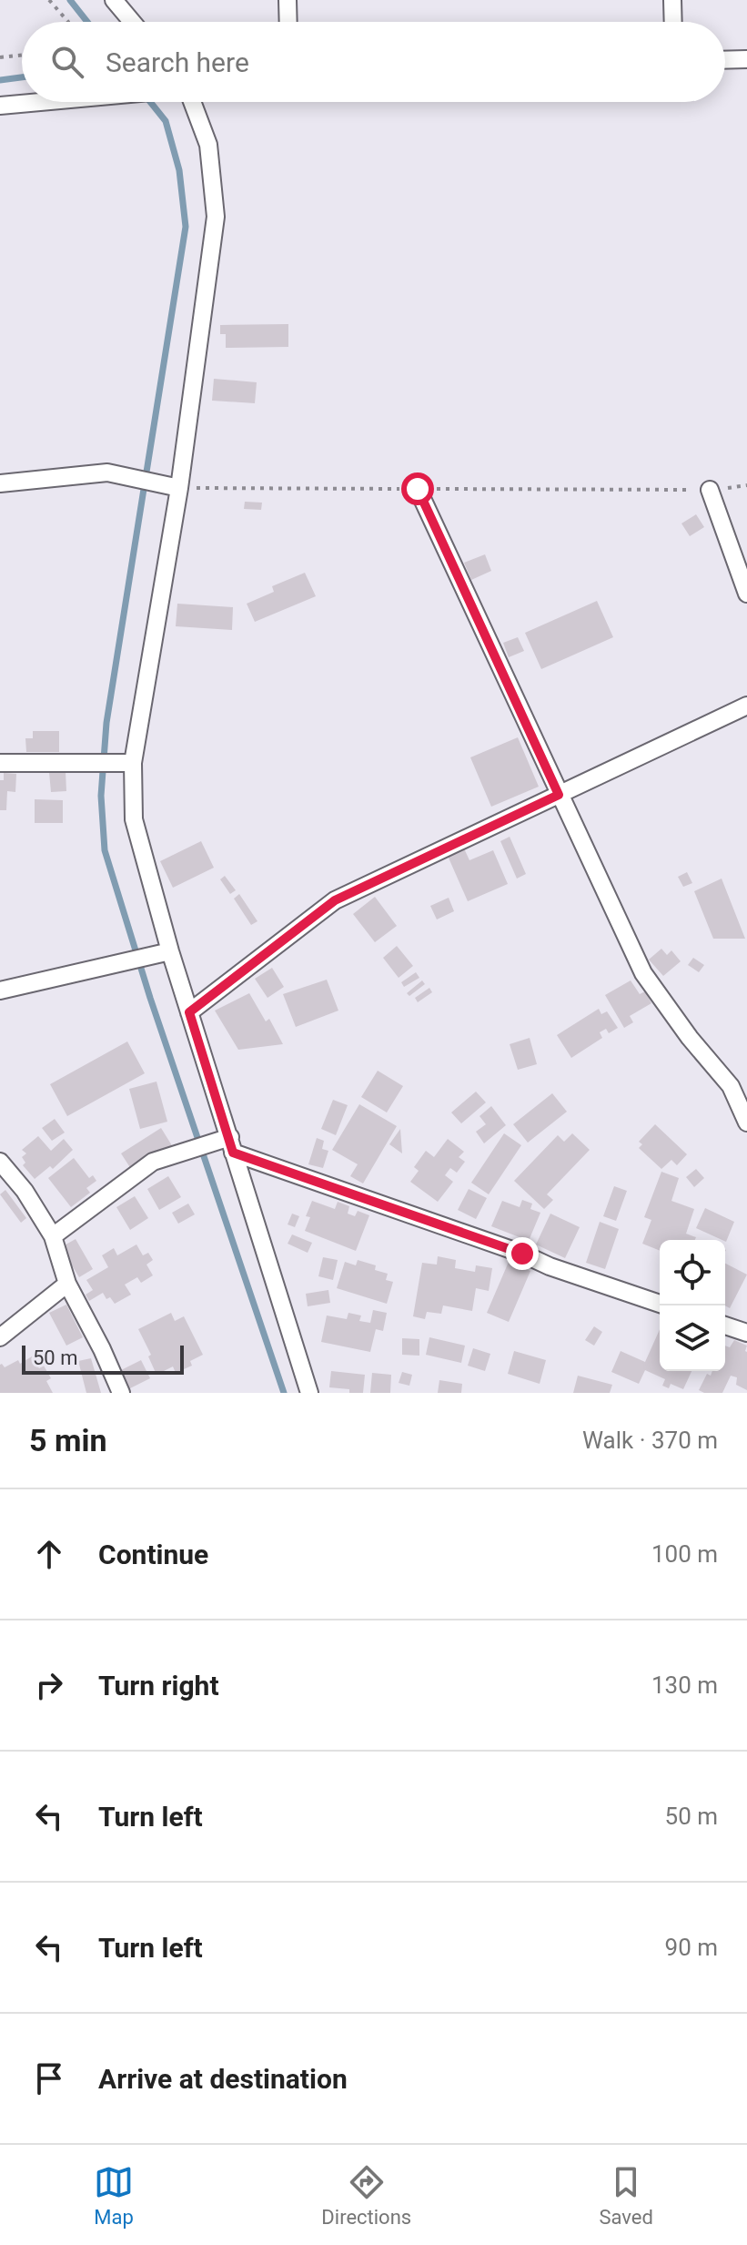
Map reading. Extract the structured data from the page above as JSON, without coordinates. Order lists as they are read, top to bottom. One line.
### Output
{"scale_bar":"50 m","page":{"search":"Search here","scale":"50 m","heading":["5 min","Walk · 370 m"],"list":[["Continue","100 m"],["Turn right","130 m"],["Turn left","50 m"],["Turn left","90 m"],"Arrive at destination"],"nav":["Map","Directions","Saved"]}}
